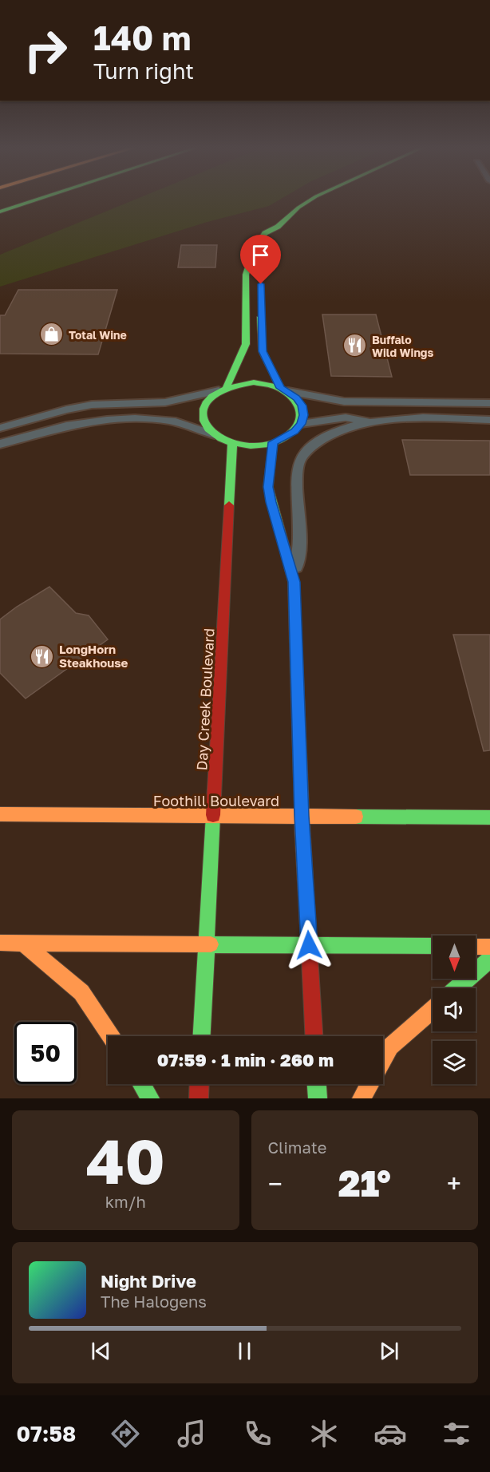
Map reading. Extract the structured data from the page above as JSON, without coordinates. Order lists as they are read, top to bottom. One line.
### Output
{"streets":{"main road":["Day Creek Boulevard","Foothill Boulevard"]},"crossings":[["Day Creek Boulevard","Foothill Boulevard"]],"places":{"shop":["Total Wine"],"restaurant":["Buffalo Wild Wings","LongHorn Steakhouse"]},"north":"bottom","page":{"turn":["140 m","Turn right"],"limit":"50","trip":"07:59 · 1 min · 260 m","tile":[["40","km/h"],"Climate"],"heat":["−","21°","+"],"song":["Night Drive","The Halogens"],"tabs":"07:58"}}
